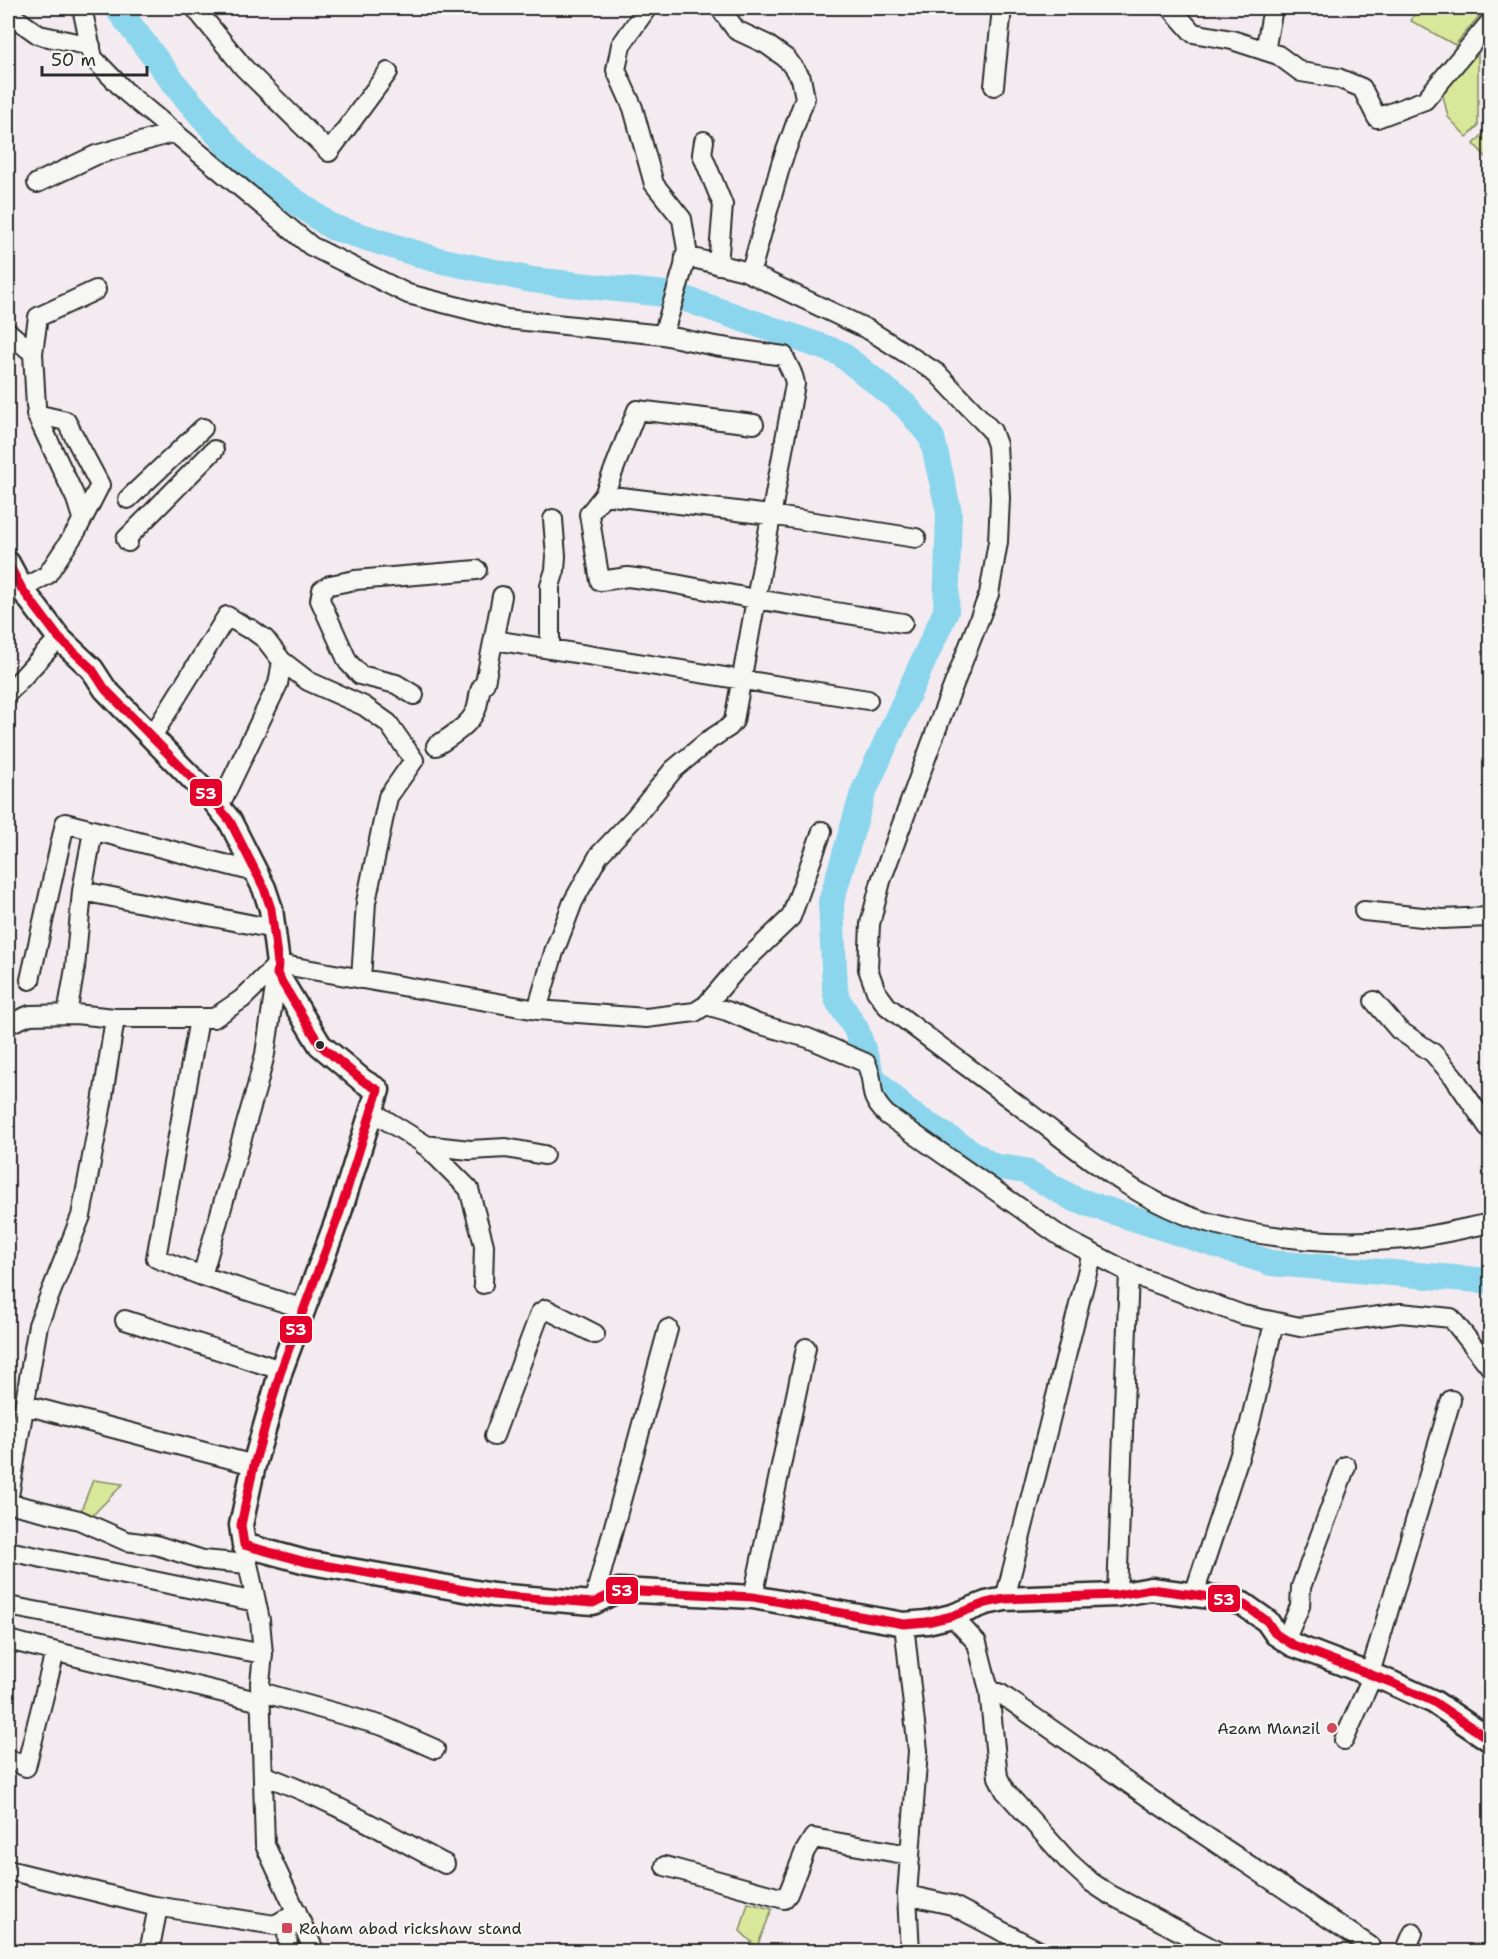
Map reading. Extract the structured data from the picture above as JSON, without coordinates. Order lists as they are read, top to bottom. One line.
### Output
{"places":{"other":["Azam Manzil"],"transit":["Raham abad rickshaw stand"]},"lines":["transit line 53"],"scale_bar":"50 m"}
